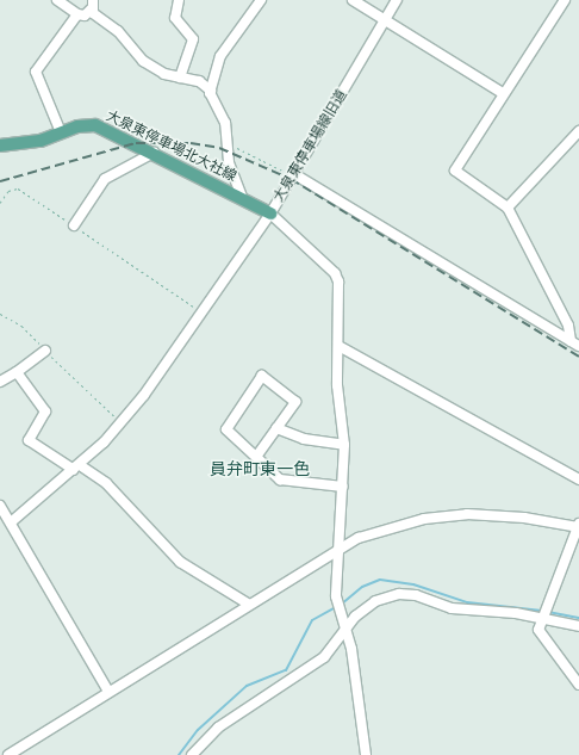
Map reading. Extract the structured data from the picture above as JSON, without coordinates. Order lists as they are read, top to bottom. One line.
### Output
{"streets":{"main road":["大泉東停車場北大社線"],"street":["大泉東停車場線旧道"]},"crossings":[["大泉東停車場北大社線","大泉東停車場線旧道"]],"districts":["員弁町東一色"]}
